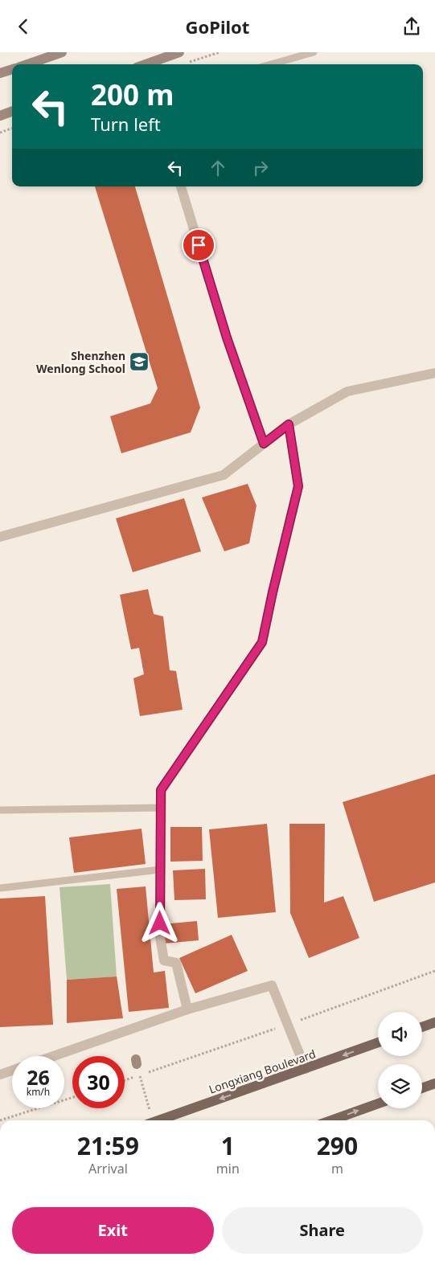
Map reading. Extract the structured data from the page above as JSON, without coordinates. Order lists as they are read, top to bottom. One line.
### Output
{"streets":{"main road":["Longxiang Boulevard"]},"one_way":["Longxiang Boulevard"],"places":{"school or university":["Shenzhen Wenlong School"]},"page":{"header":"GoPilot","turn":["200 m","Turn left"],"speed":"26 km/h","limit":"30","eta":["21:59","Arrival","1","min","290","m"],"buttons":["Exit","Share"]}}
